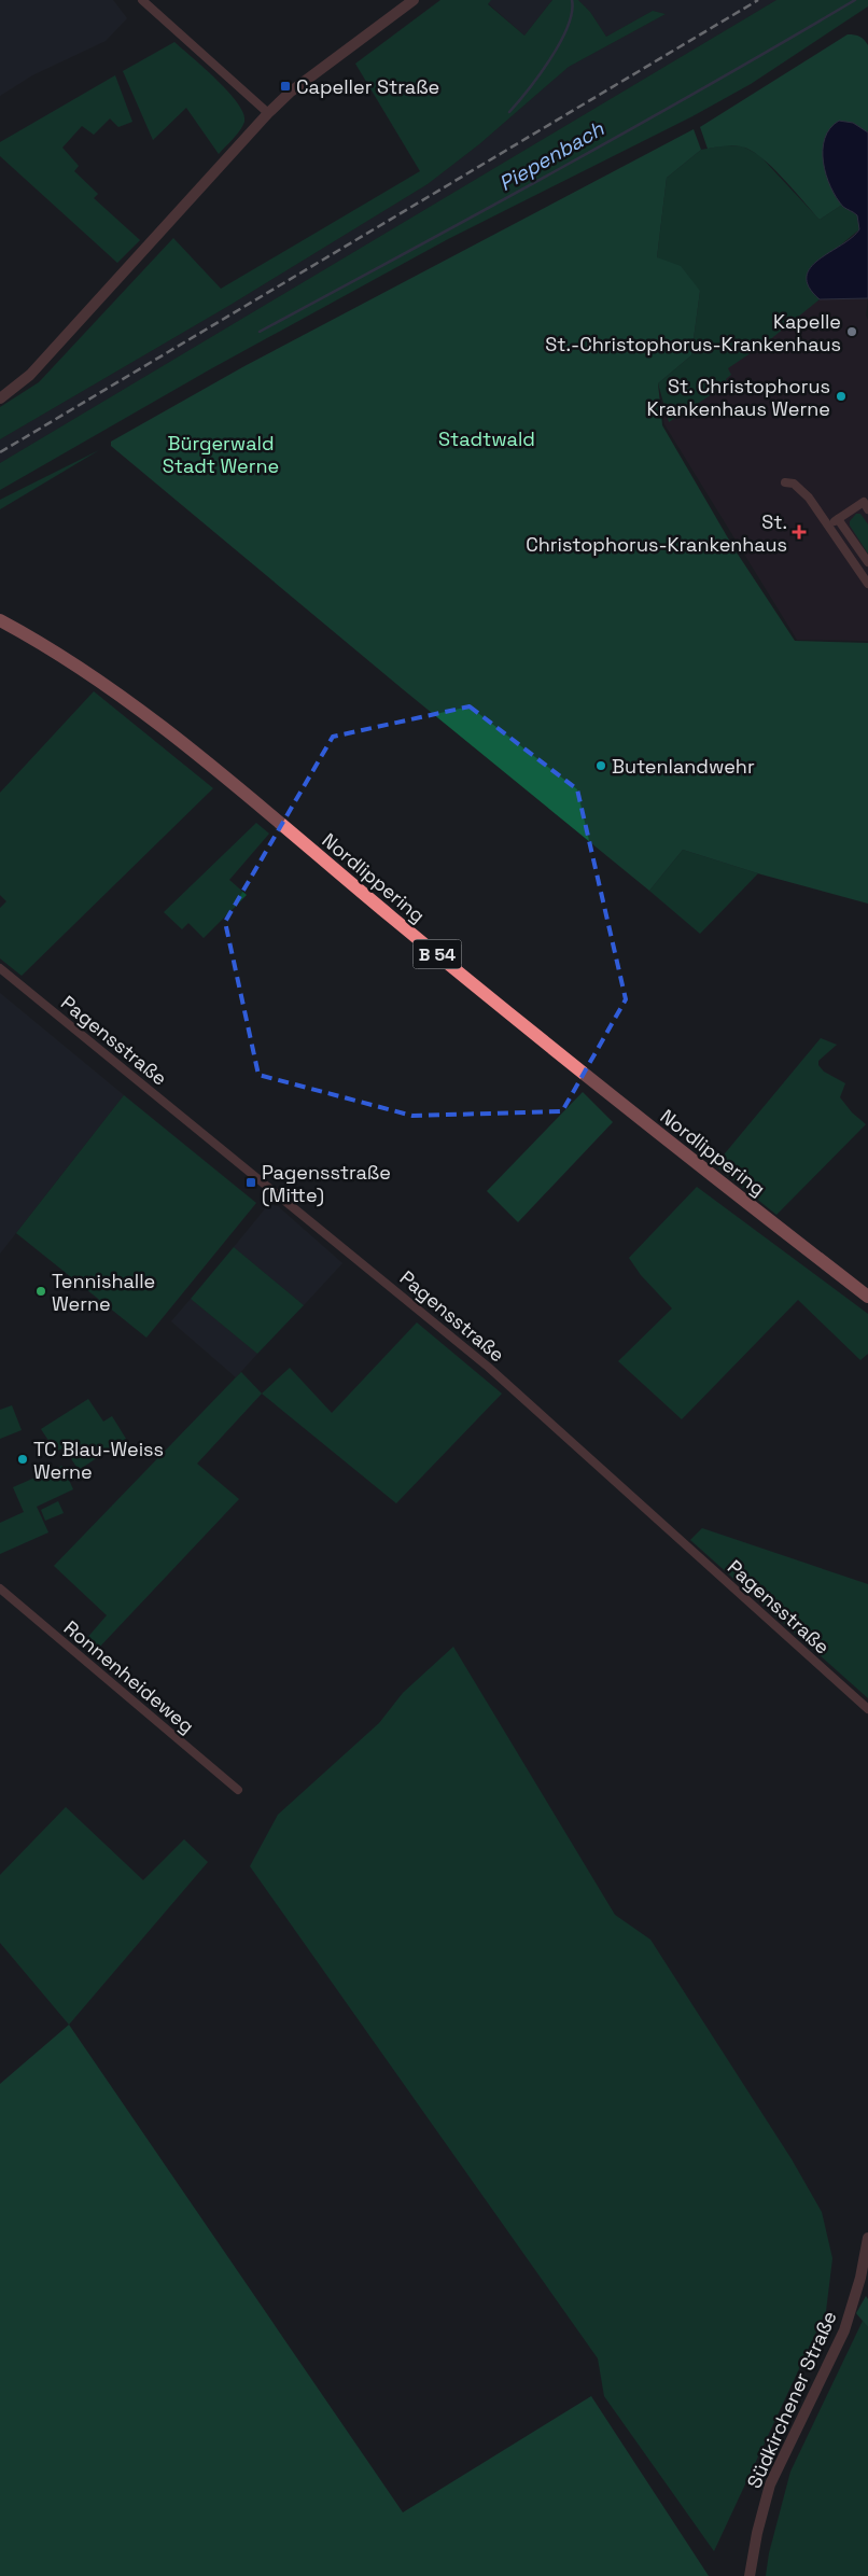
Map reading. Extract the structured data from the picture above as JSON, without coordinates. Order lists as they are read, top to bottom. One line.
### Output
{"streets":{"main road":["Nordlippering","B 54"],"street":["Pagensstraße","Ronnenheideweg","Südkirchener Straße"]},"water":["Piepenbach"],"parks":["Stadtwald","Bürgerwald Stadt Werne"],"places":{"transit":["Capeller Straße","Pagensstraße (Mitte)"],"other":["Kapelle St.-Christophorus-Krankenhaus","St. Christophorus Krankenhaus Werne","Butenlandwehr","Tennishalle Werne","TC Blau-Weiss Werne"],"health":["St. Christophorus-Krankenhaus"]}}
